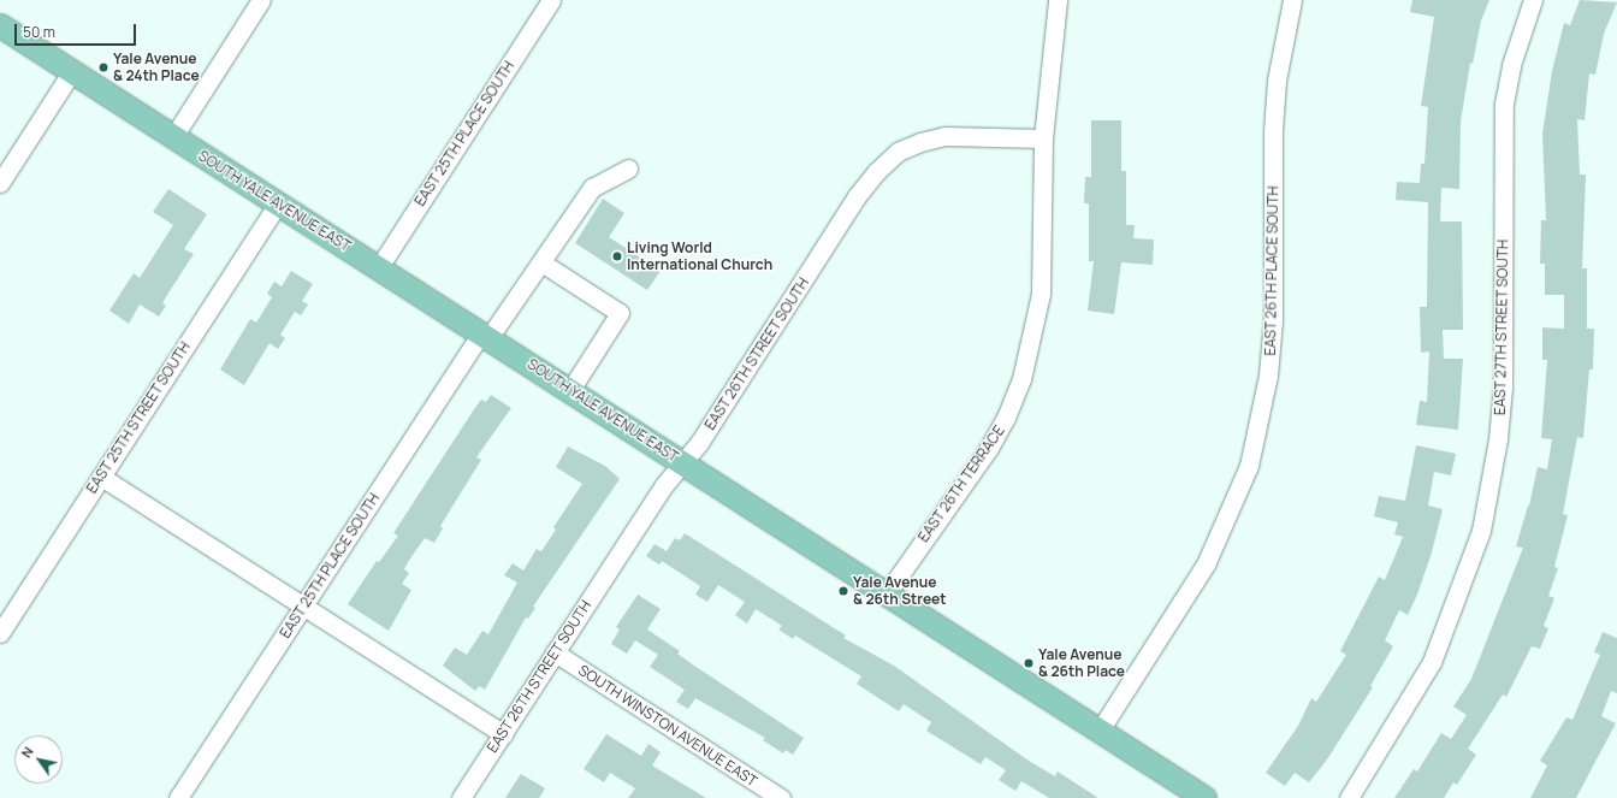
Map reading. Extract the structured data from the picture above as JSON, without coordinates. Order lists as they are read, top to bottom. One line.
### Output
{"streets":{"main road":["SOUTH YALE AVENUE EAST"],"street":["EAST 25TH PLACE SOUTH","EAST 26TH PLACE SOUTH","EAST 27TH STREET SOUTH","EAST 26TH STREET SOUTH","EAST 25TH STREET SOUTH","EAST 26TH TERRACE","SOUTH WINSTON AVENUE EAST"]},"crossings":[["EAST 25TH PLACE SOUTH","SOUTH YALE AVENUE EAST"],["SOUTH YALE AVENUE EAST","EAST 26TH PLACE SOUTH"],["SOUTH YALE AVENUE EAST","EAST 26TH STREET SOUTH"],["SOUTH YALE AVENUE EAST","EAST 25TH STREET SOUTH"],["SOUTH YALE AVENUE EAST","EAST 26TH TERRACE"],["EAST 26TH STREET SOUTH","EAST 26TH TERRACE"],["EAST 26TH STREET SOUTH","SOUTH WINSTON AVENUE EAST"]],"places":["Yale Avenue & 24th Place","Living World International Church","Yale Avenue & 26th Street","Yale Avenue & 26th Place"],"scale_bar":"50 m","north":"top left"}
